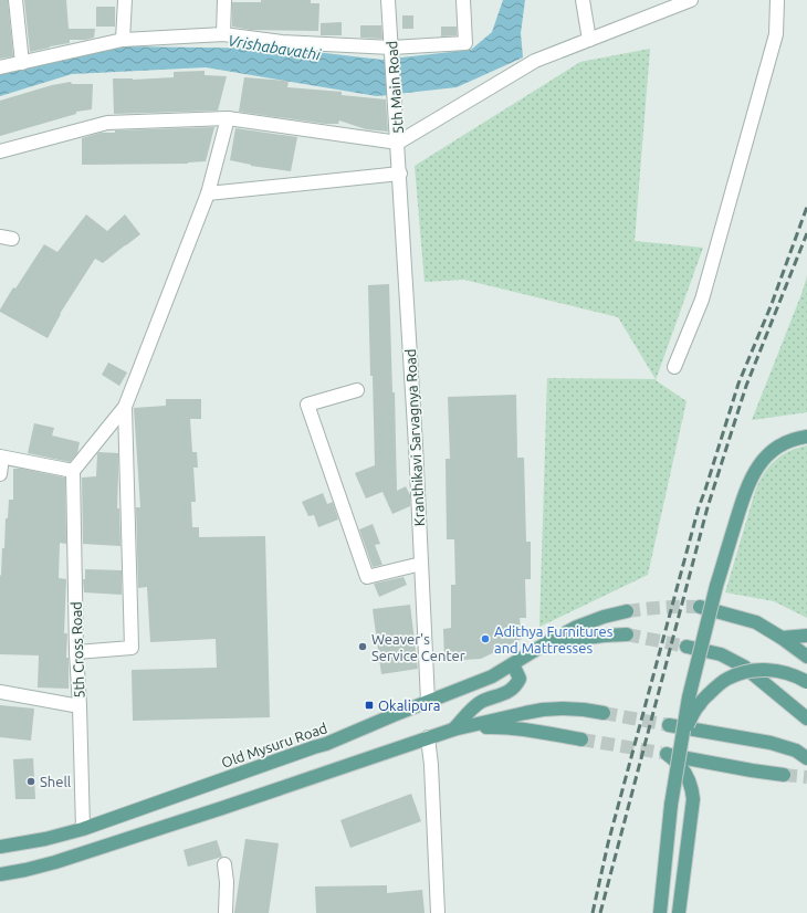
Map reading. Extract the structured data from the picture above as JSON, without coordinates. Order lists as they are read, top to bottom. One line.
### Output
{"streets":{"main road":["Old Mysuru Road"],"street":["5th Main Road","Kranthikavi Sarvagnya Road","5th Cross Road"]},"crossings":[["5th Main Road","Kranthikavi Sarvagnya Road"],["Kranthikavi Sarvagnya Road","Old Mysuru Road"],["5th Cross Road","Old Mysuru Road"]],"water":["Vrishabavathi"],"places":{"other":["Adithya Furnitures and Mattresses","Weaver's Service Center","Shell"],"transit":["Okalipura"]}}
